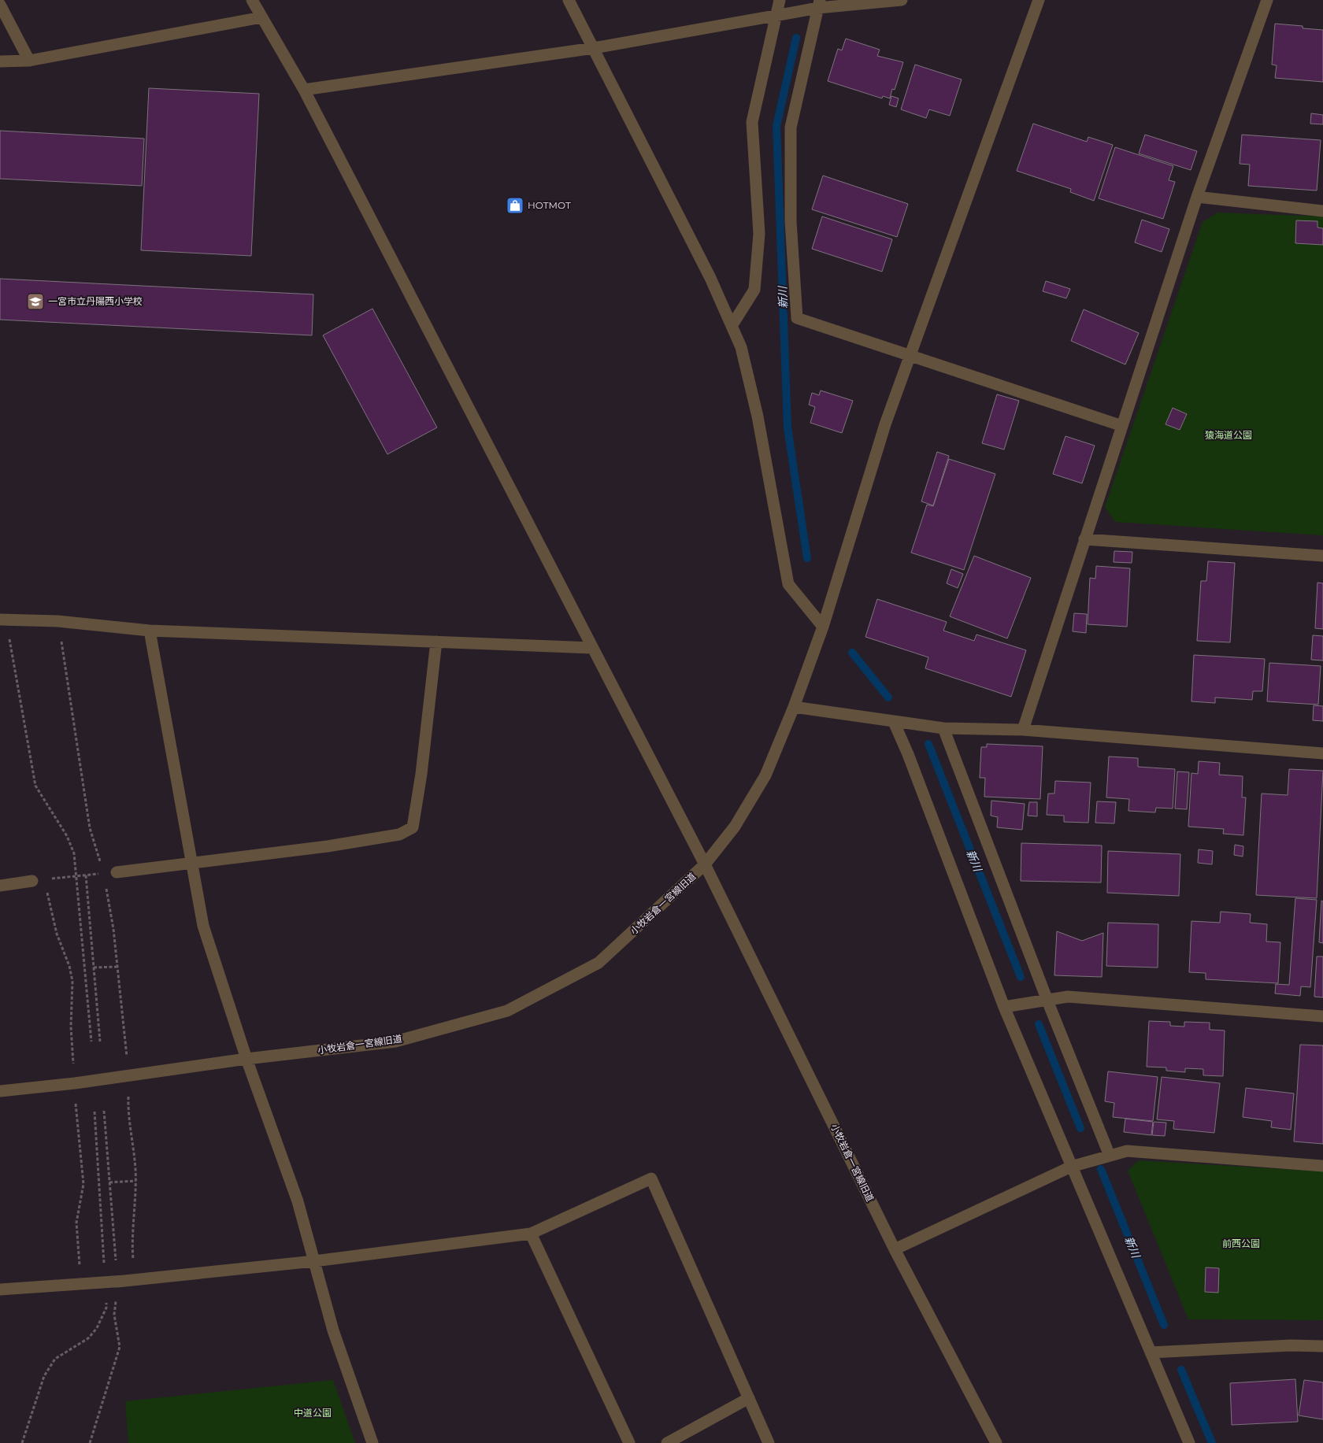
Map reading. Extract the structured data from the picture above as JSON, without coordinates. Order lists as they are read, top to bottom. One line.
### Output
{"streets":{"street":["小牧岩倉一宮線旧道"]},"water":["新川"],"parks":["猿海道公園","前西公園","中道公園"],"places":{"shop":["HOTMOT"],"school or university":["一宮市立丹陽西小学校"]}}
